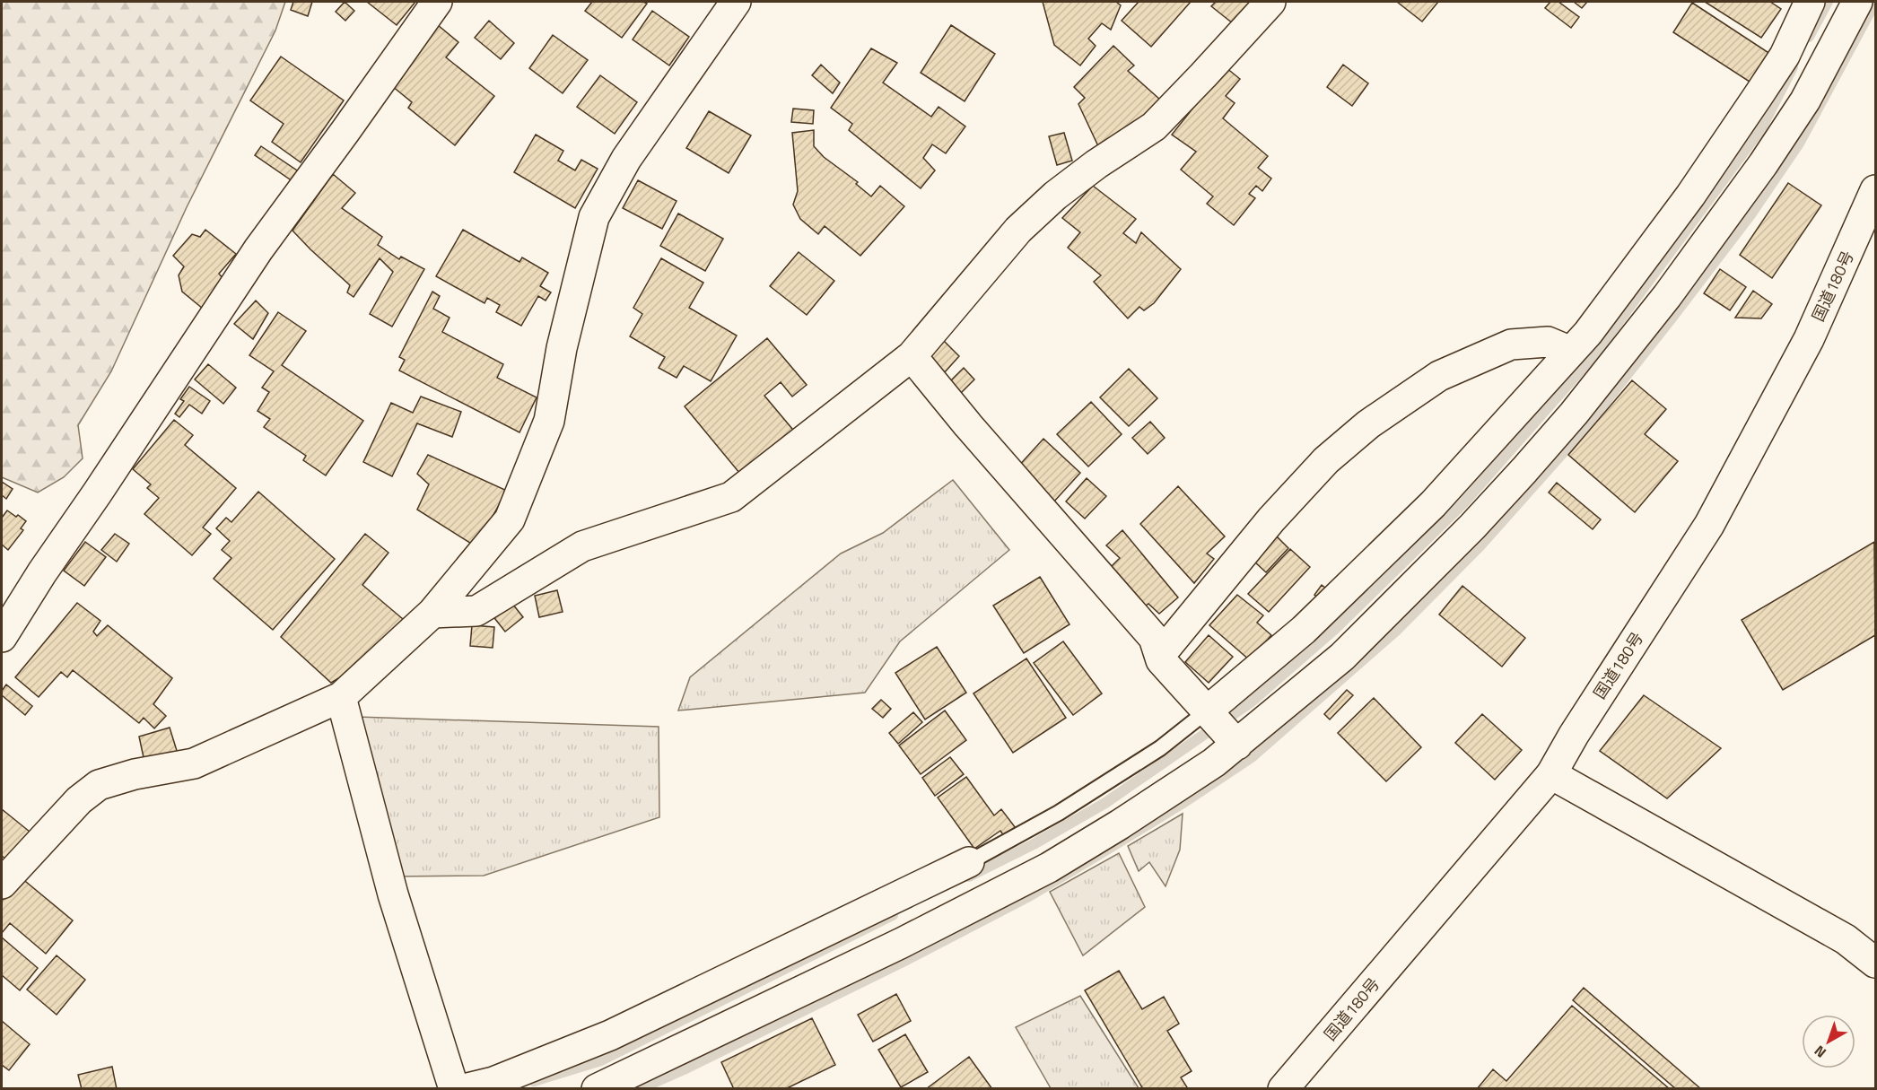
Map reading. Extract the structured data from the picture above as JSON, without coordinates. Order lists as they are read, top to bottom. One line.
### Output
{"streets":{"main road":["国道180号"]},"north":"bottom left"}
